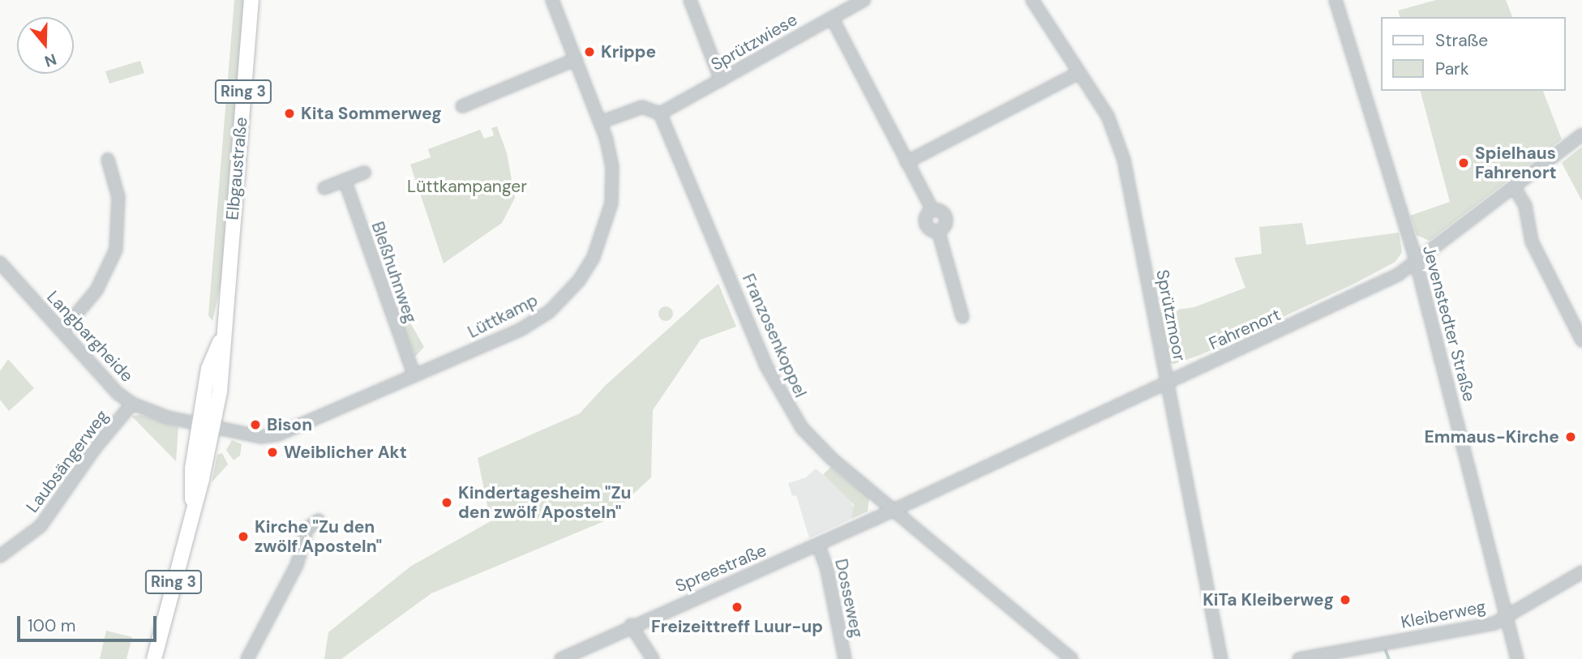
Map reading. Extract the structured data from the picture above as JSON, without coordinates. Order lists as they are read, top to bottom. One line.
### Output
{"streets":{"main road":["Ring 3","Elbgaustraße"],"street":["Sprützwiese","Bleßhuhnweg","Sprützmoor","Lüttkamp","Jevenstedter Straße","Fahrenort","Franzosenkoppel","Langbargheide","Laubsängerweg","Spreestraße","Dosseweg","Kleiberweg"]},"crossings":[["Sprützwiese","Franzosenkoppel"],["Elbgaustraße","Lüttkamp"],["Elbgaustraße","Langbargheide"],["Bleßhuhnweg","Lüttkamp"],["Sprützmoor","Fahrenort"],["Lüttkamp","Langbargheide"],["Jevenstedter Straße","Fahrenort"],["Jevenstedter Straße","Kleiberweg"],["Fahrenort","Franzosenkoppel"],["Fahrenort","Spreestraße"],["Franzosenkoppel","Spreestraße"],["Langbargheide","Laubsängerweg"],["Spreestraße","Dosseweg"]],"parks":["Lüttkampanger"],"places":["Krippe","Kita Sommerweg","Spielhaus Fahrenort","Bison","Emmaus-Kirche","Weiblicher Akt","Kindertagesheim \"Zu den zwölf Aposteln\"","Kirche \"Zu den zwölf Aposteln\"","KiTa Kleiberweg","Freizeittreff Luur-up"],"legend":["Straße","Park"],"scale_bar":"100 m","north":"bottom"}
